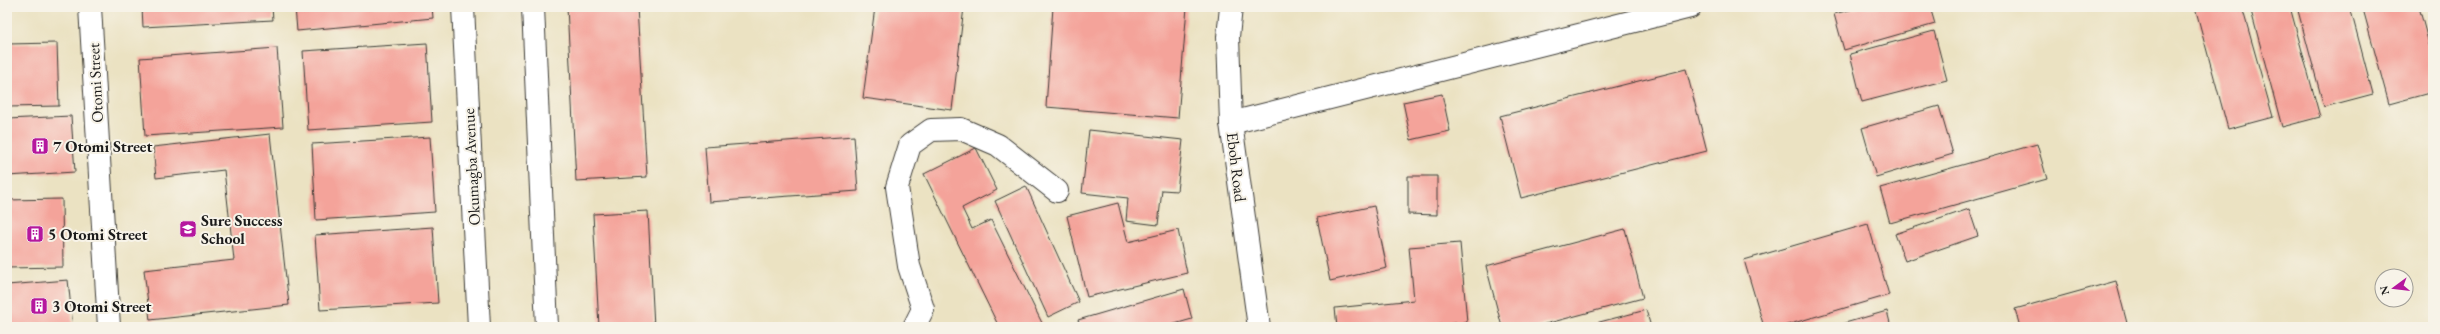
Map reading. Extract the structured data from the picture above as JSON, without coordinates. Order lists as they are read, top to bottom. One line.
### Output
{"streets":{"street":["Otomi Street","Okumagba Avenue","Eboh Road"]},"places":{"building":["7 Otomi Street","5 Otomi Street","3 Otomi Street"],"school or university":["Sure Success School"]},"north":"left"}
